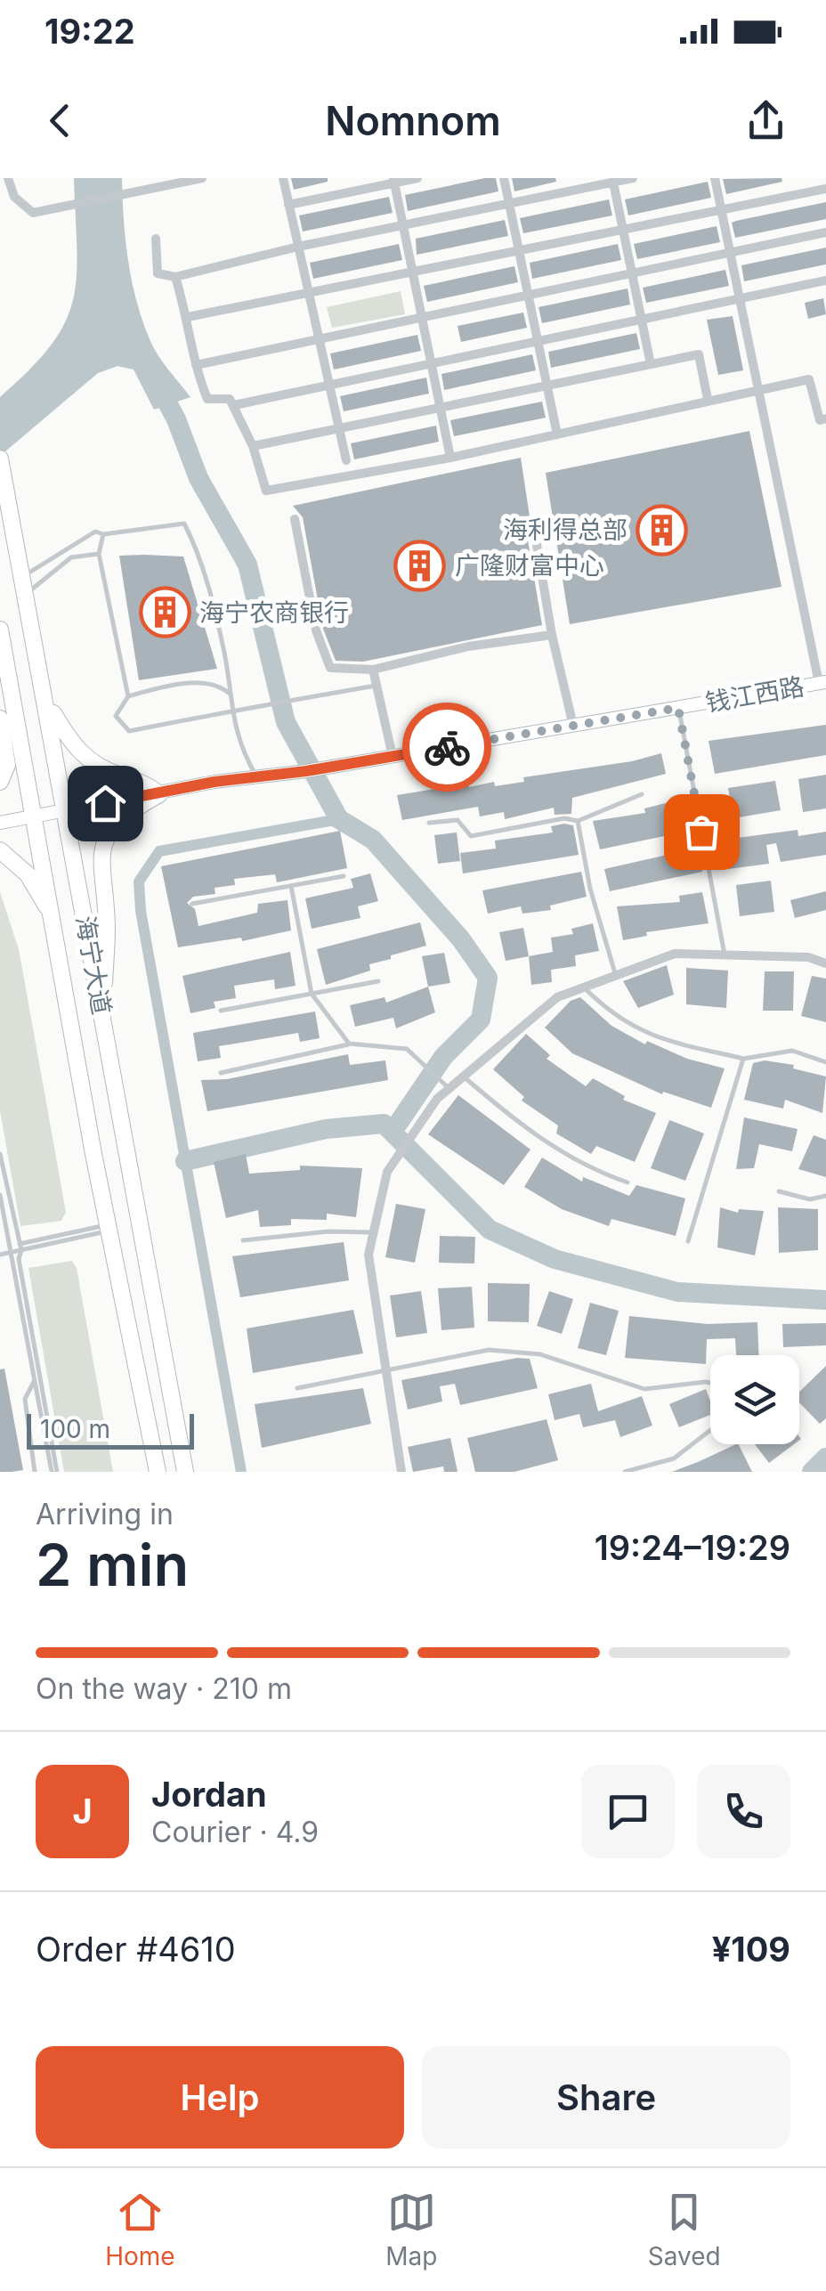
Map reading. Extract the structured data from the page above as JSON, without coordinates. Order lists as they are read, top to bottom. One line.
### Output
{"streets":{"highway":["海宁大道"],"main road":["钱江西路"]},"crossings":[["钱江西路","海宁大道"]],"places":{"building":["海利得总部","广隆财富中心","海宁农商银行"]},"scale_bar":"100 m","page":{"status":"19:22","header":"Nomnom","scale":"100 m","heading":["2 min","Arriving in","19:24–19:29"],"panel":["Jordan","Courier · 4.9","Order #4610","¥109"],"bar":"On the way · 210 m","round":"J","buttons":["Help","Share"],"tabs":["Home","Map","Saved"]}}
